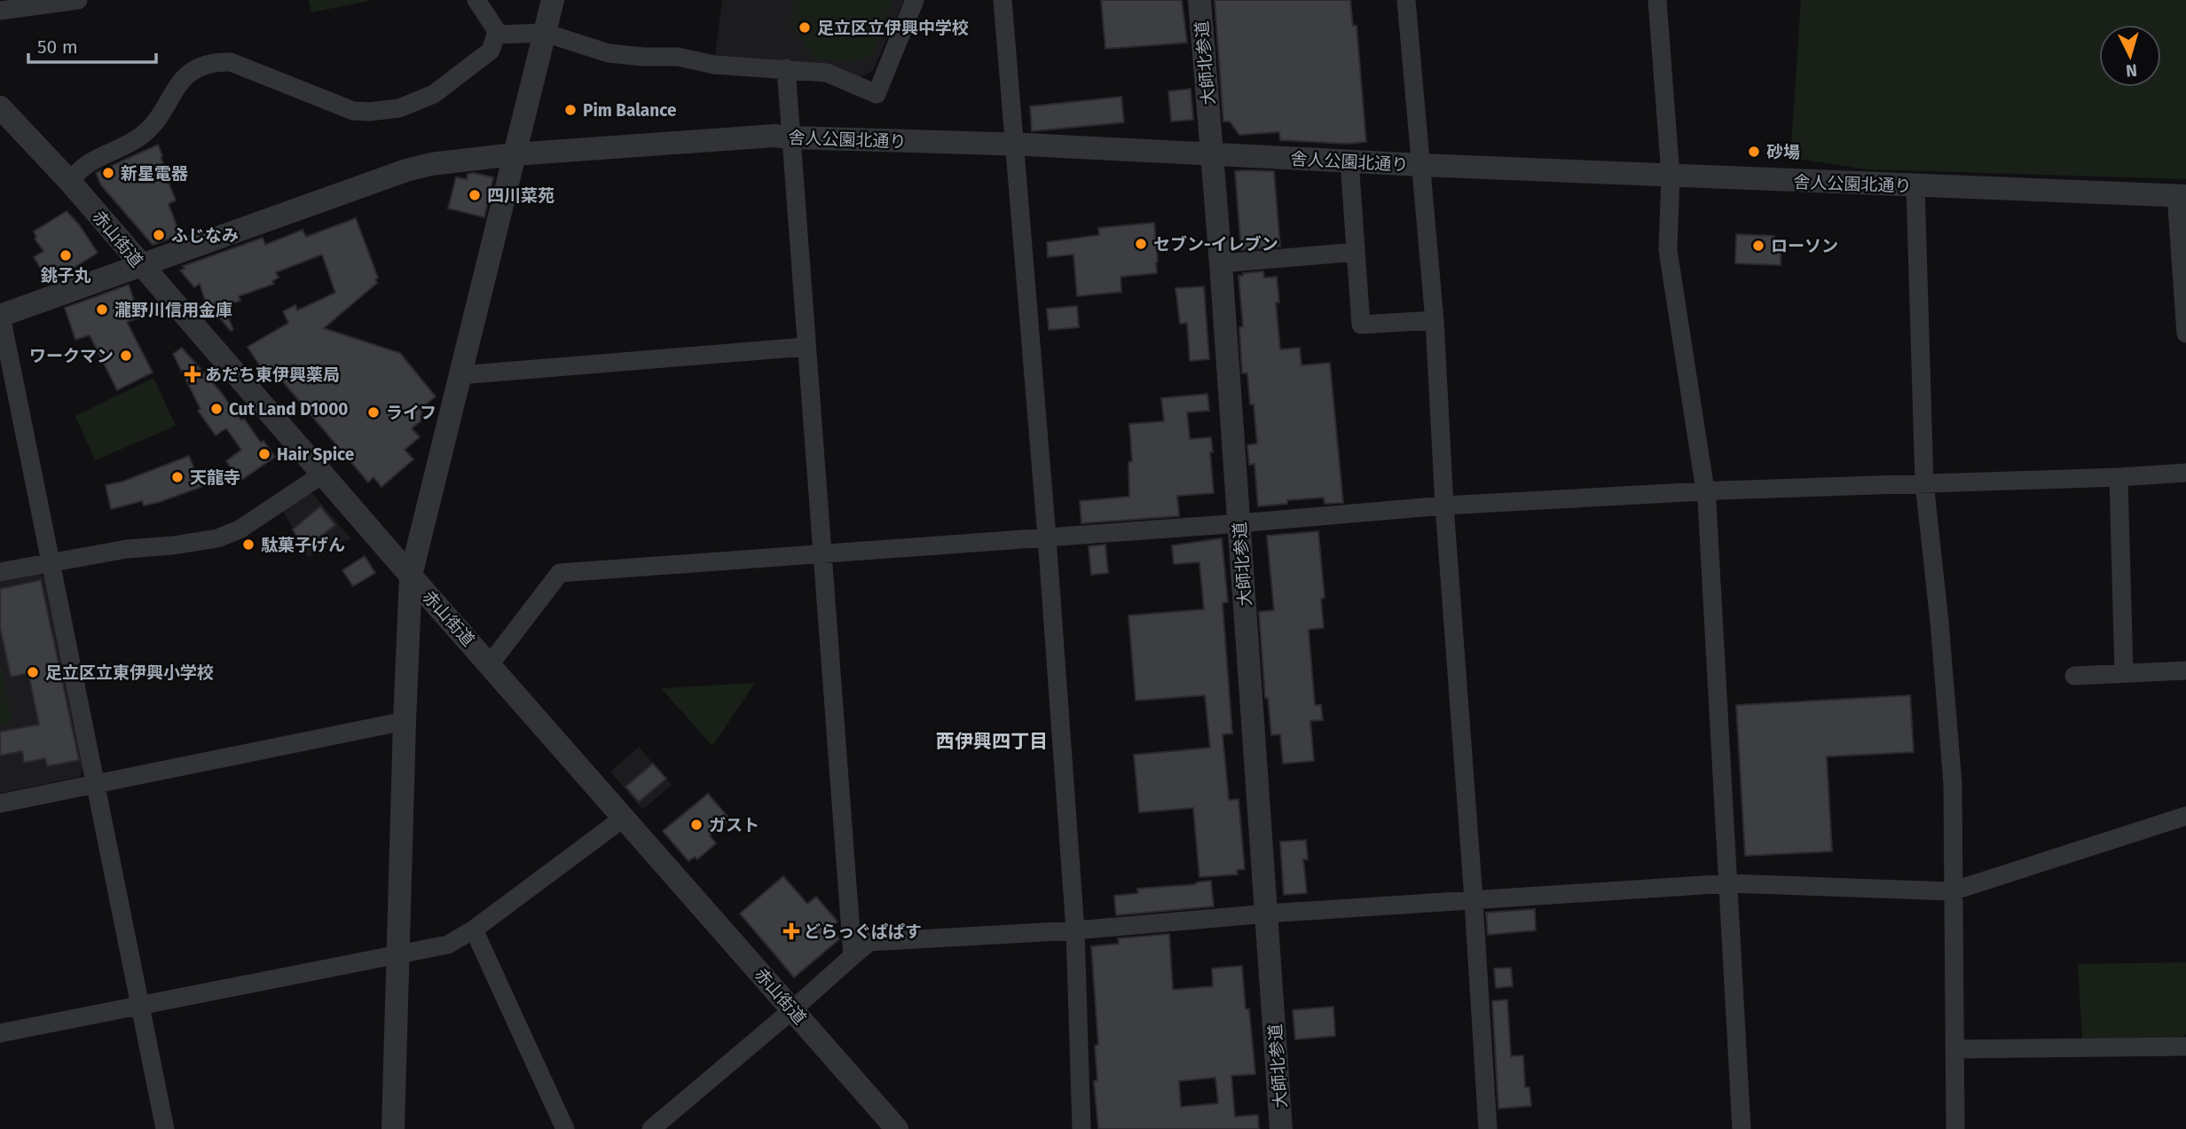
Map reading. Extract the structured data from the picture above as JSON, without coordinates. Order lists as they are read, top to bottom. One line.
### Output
{"streets":{"street":["大師北参道","舎人公園北通り","赤山街道"]},"crossings":[["大師北参道","舎人公園北通り"],["舎人公園北通り","赤山街道"]],"districts":["西伊興四丁目"],"places":{"other":["足立区立伊興中学校","Pim Balance","砂場","新星電器","四川菜苑","ふじなみ","セブン-イレブン","ローソン","銚子丸","瀧野川信用金庫","ワークマン","Cut Land D1000","ライフ","Hair Spice","天龍寺","駄菓子げん","足立区立東伊興小学校","ガスト"],"health":["あだち東伊興薬局","どらっぐぱぱす"]},"scale_bar":"50 m","north":"bottom"}
